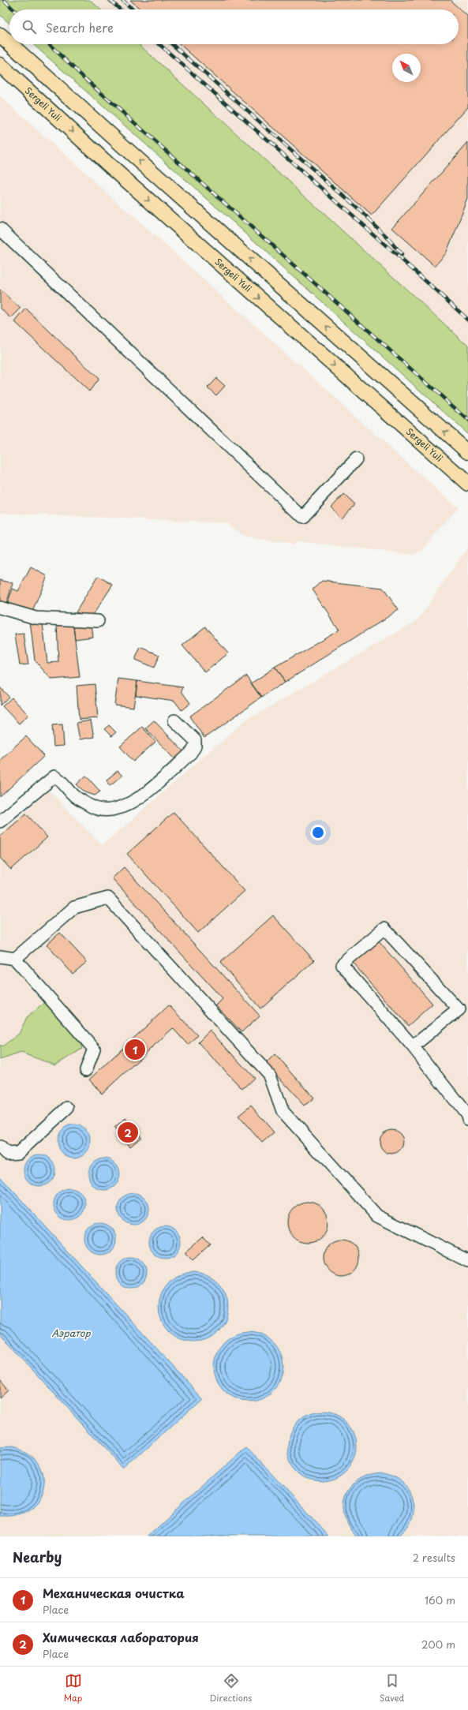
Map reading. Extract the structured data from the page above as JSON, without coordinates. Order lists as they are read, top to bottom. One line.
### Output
{"streets":{"main road":["Sergeli Yuli"]},"water":["Аэратор"],"north":"top left","page":{"search":"Search here","pins":["1","2"],"heading":["Nearby","2 results"],"list":[{"mark":"1","name":"Механическая очистка","note":"Place","value":"160 m"},{"mark":"2","name":"Химическая лаборатория","note":"Place","value":"200 m"}],"nav":["Map","Directions","Saved"]}}
